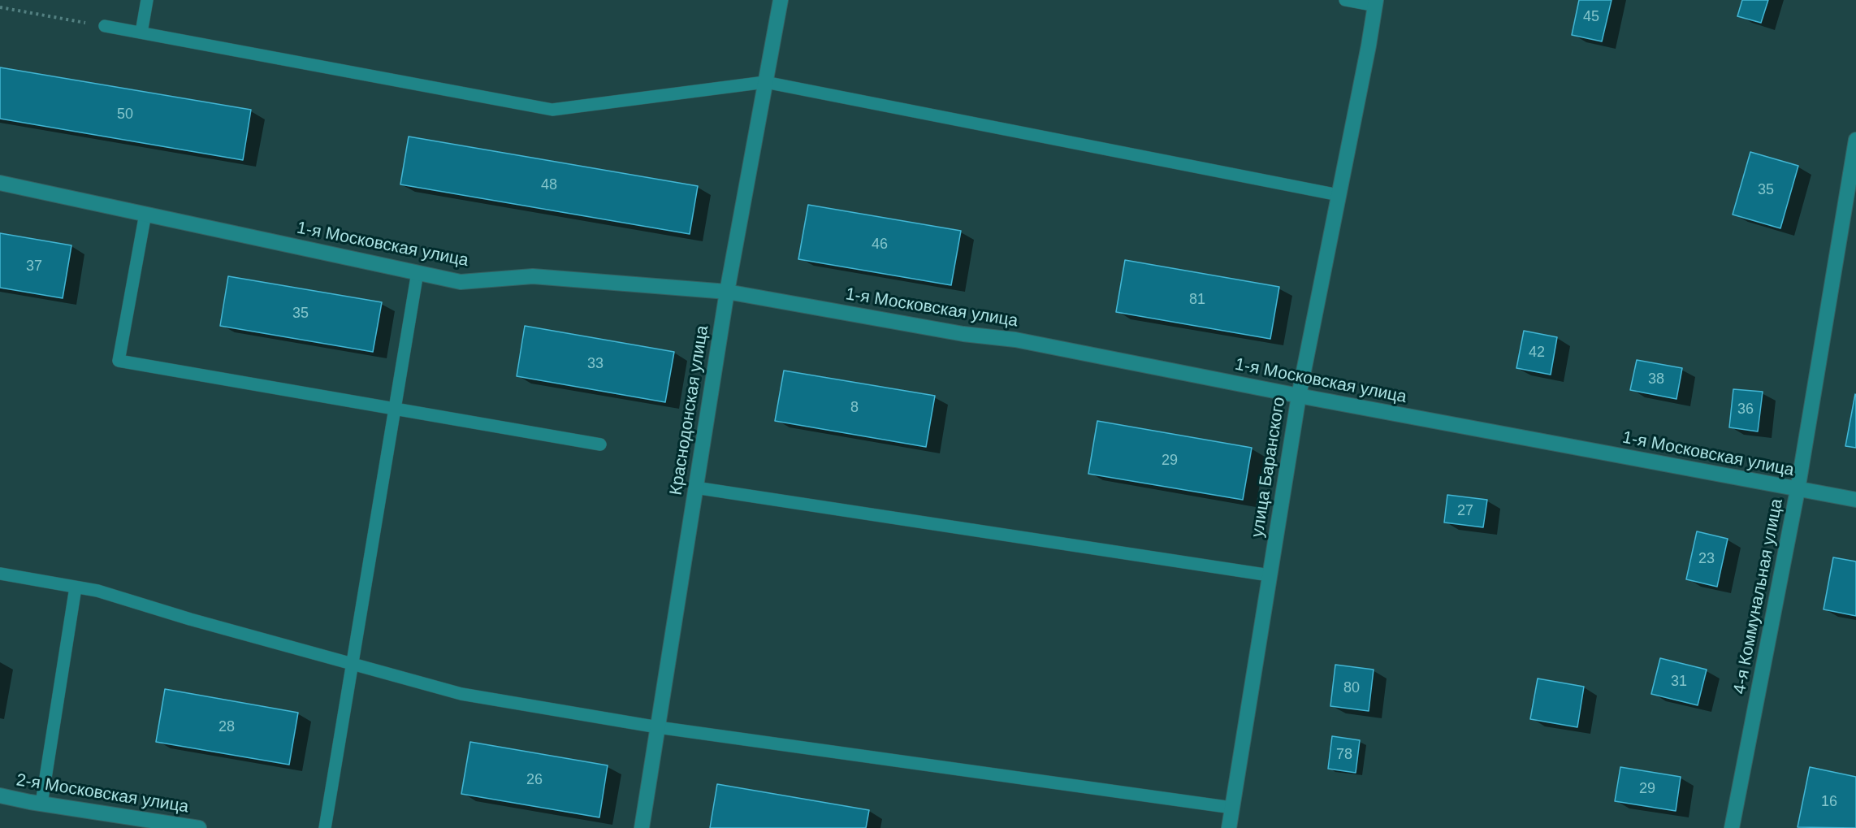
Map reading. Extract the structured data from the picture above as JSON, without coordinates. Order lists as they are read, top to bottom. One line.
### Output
{"streets":{"street":["1-я Московская улица","Краснодонская улица","улица Баранского","4-я Коммунальная улица","2-я Московская улица"]},"crossings":[["1-я Московская улица","Краснодонская улица"],["1-я Московская улица","улица Баранского"],["1-я Московская улица","4-я Коммунальная улица"]],"house_numbers":["45","50","48","35","46","37","81","35","42","33","38","8","36","29","27","23","31","80","28","78","26","29","16"]}
